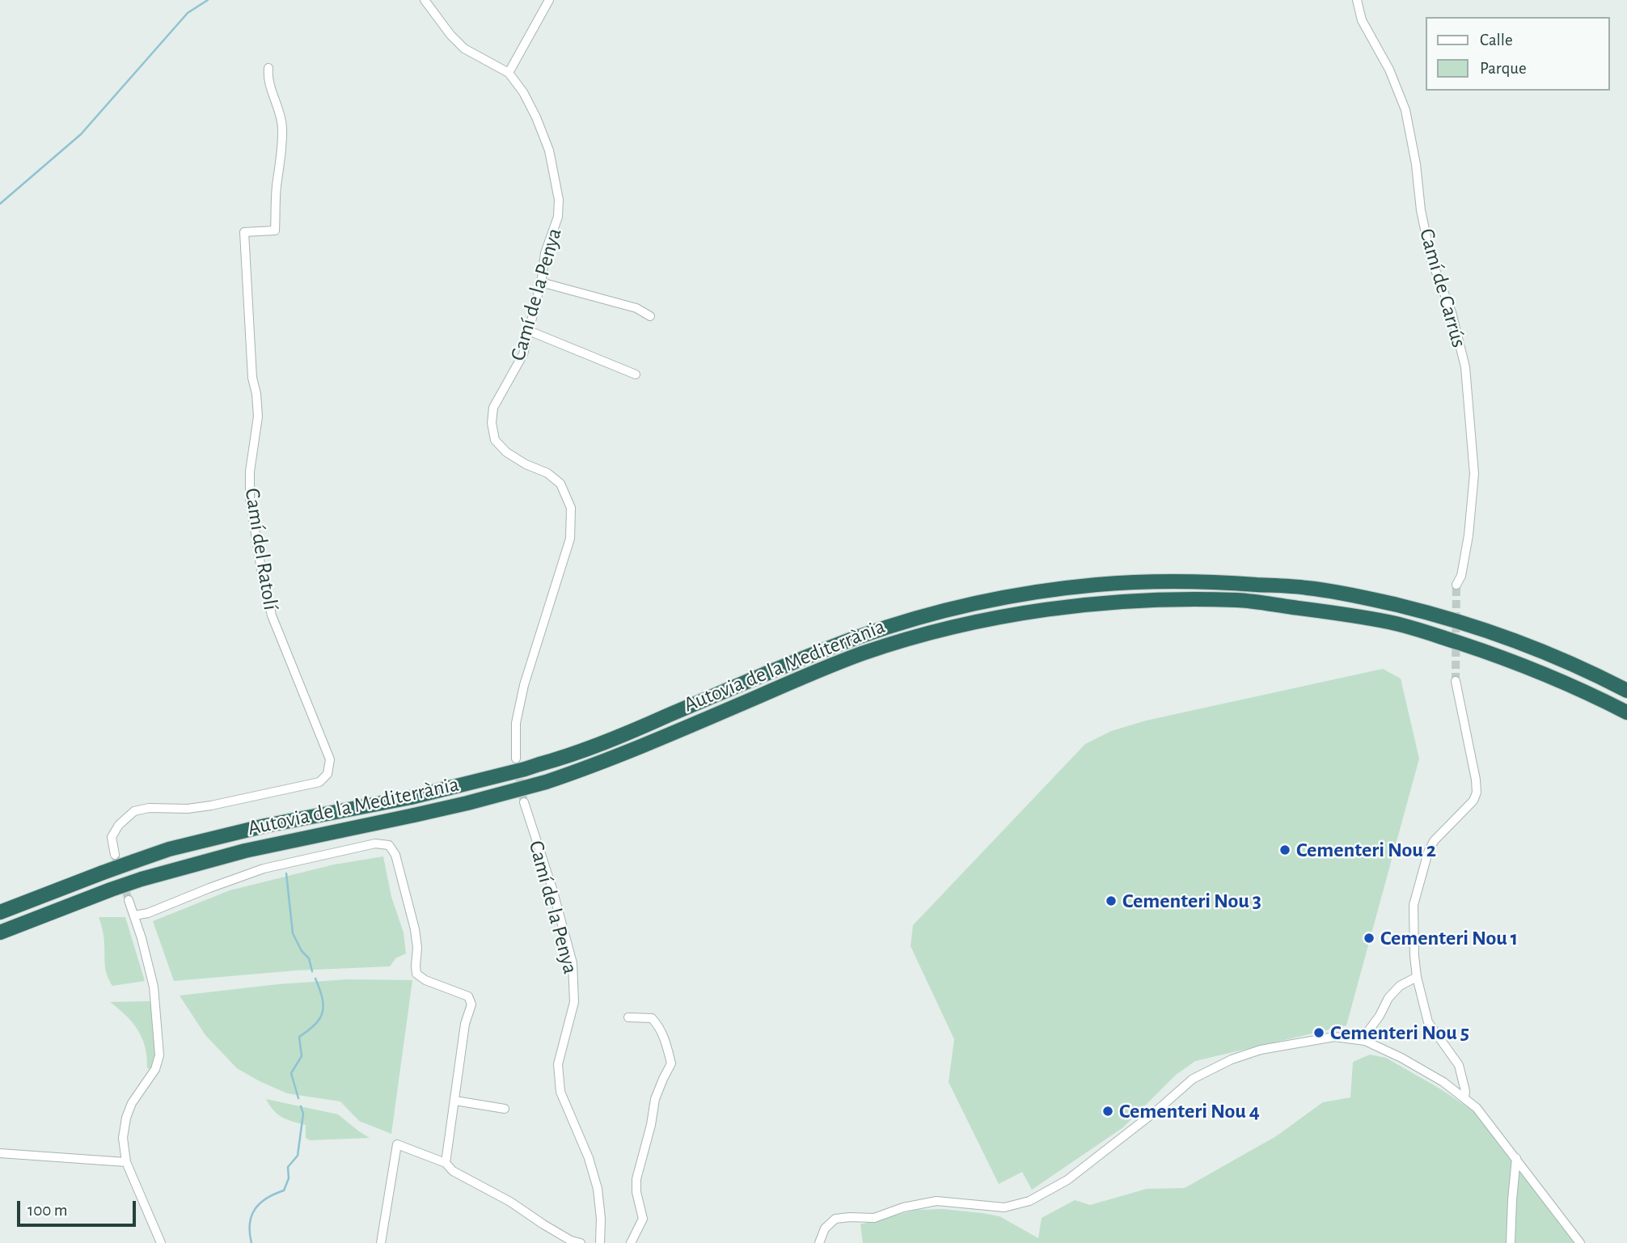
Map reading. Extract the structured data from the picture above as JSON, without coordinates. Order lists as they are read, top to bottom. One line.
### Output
{"streets":{"highway":["Autovia de la Mediterrània"],"street":["Camí de Carrús","Camí de la Penya","Camí del Ratolí"]},"places":["Cementeri Nou 2","Cementeri Nou 3","Cementeri Nou 1","Cementeri Nou 5","Cementeri Nou 4"],"legend":["Calle","Parque"],"scale_bar":"100 m"}
